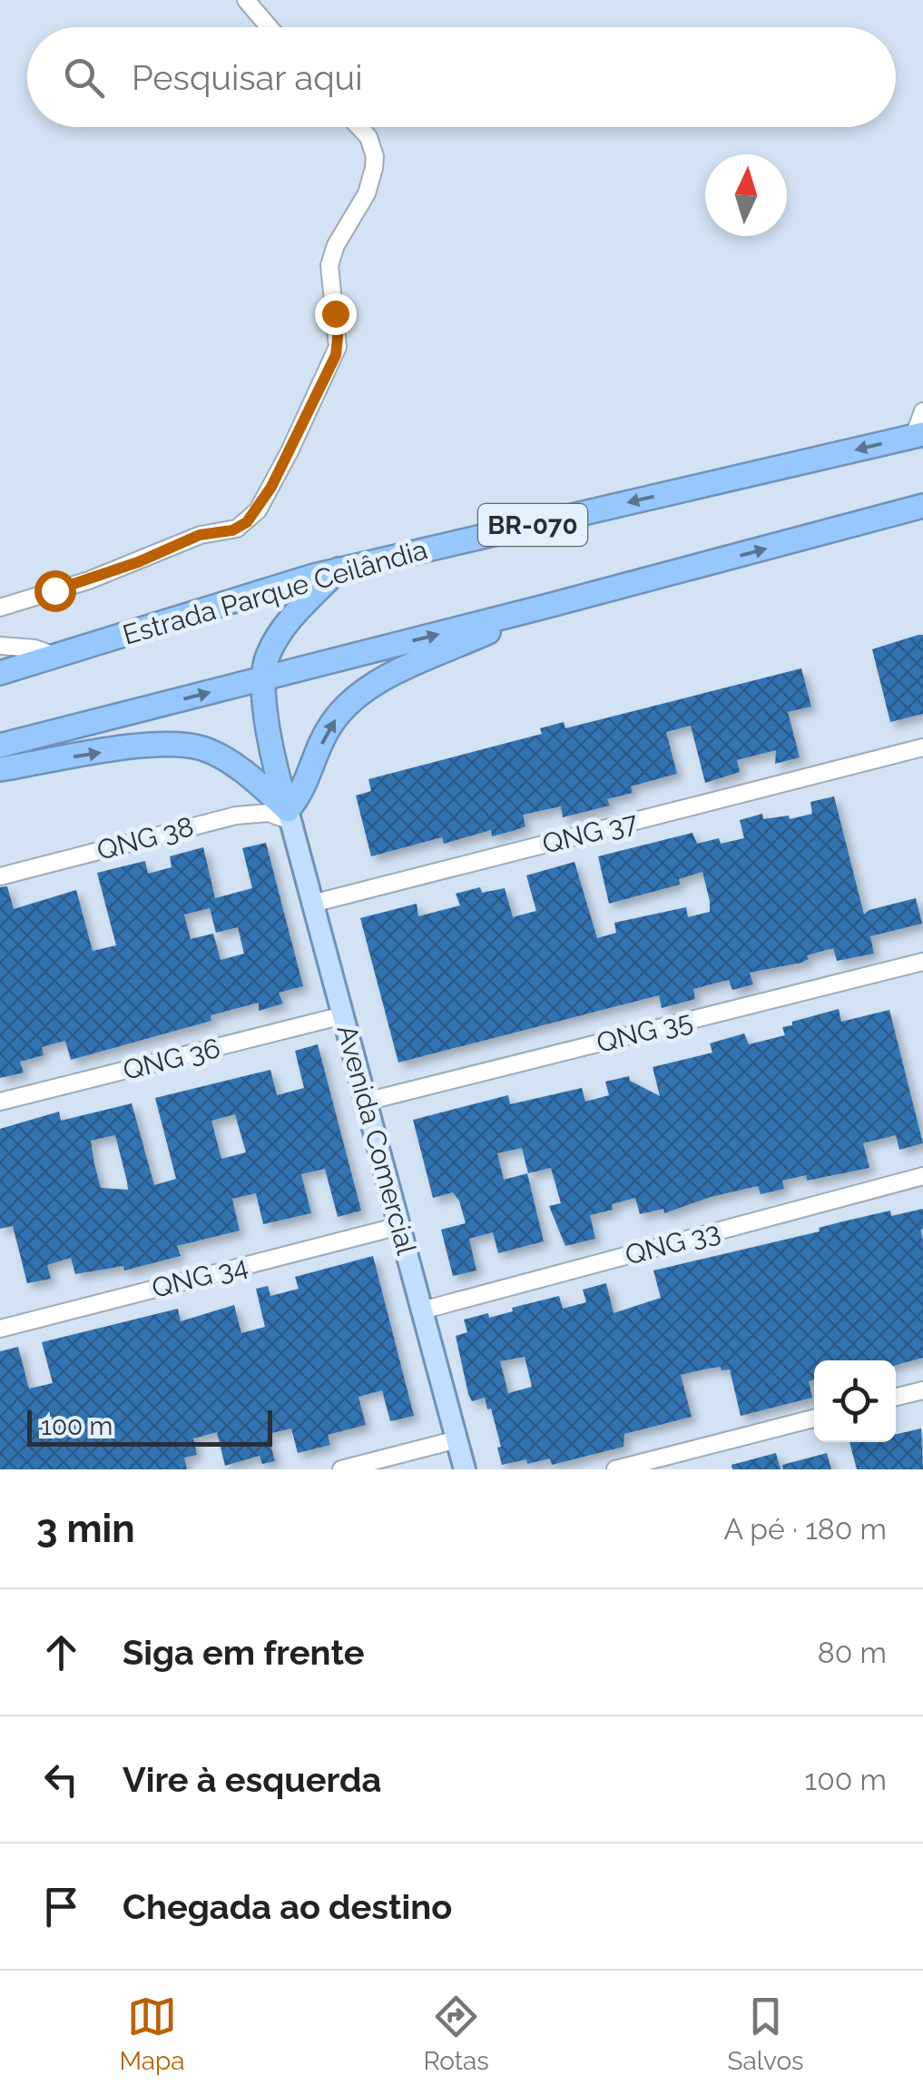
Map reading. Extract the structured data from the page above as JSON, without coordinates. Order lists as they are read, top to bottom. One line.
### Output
{"streets":{"highway":["BR-070","Estrada Parque Ceilândia"],"main road":["Avenida Comercial"],"street":["QNG 37","QNG 38","QNG 35","QNG 36","QNG 33","QNG 34"]},"crossings":[["QNG 37","Avenida Comercial"],["QNG 38","Avenida Comercial"],["QNG 35","Avenida Comercial"],["QNG 36","Avenida Comercial"],["Avenida Comercial","QNG 33"],["Avenida Comercial","QNG 34"]],"scale_bar":"100 m","north":"top","page":{"search":"Pesquisar aqui","scale":"100 m","heading":["3 min","A pé · 180 m"],"list":[["Siga em frente","80 m"],["Vire à esquerda","100 m"],"Chegada ao destino"],"nav":["Mapa","Rotas","Salvos"]}}
